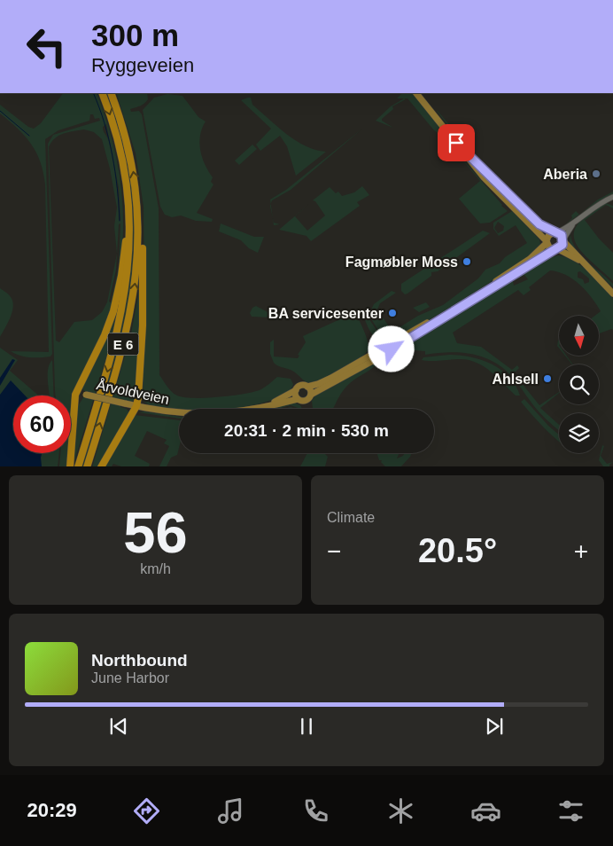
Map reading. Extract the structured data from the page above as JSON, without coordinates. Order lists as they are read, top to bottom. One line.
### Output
{"streets":{"highway":["E 6"],"main road":["Årvoldveien"]},"crossings":[["E 6","Årvoldveien"]],"places":["Aberia","Fagmøbler Moss","BA servicesenter","Ahlsell"],"north":"bottom","page":{"turn":["300 m","Ryggeveien"],"limit":"60","trip":"20:31 · 2 min · 530 m","tile":[["56","km/h"],"Climate"],"heat":["−","20.5°","+"],"song":["Northbound","June Harbor"],"tabs":"20:29"}}
